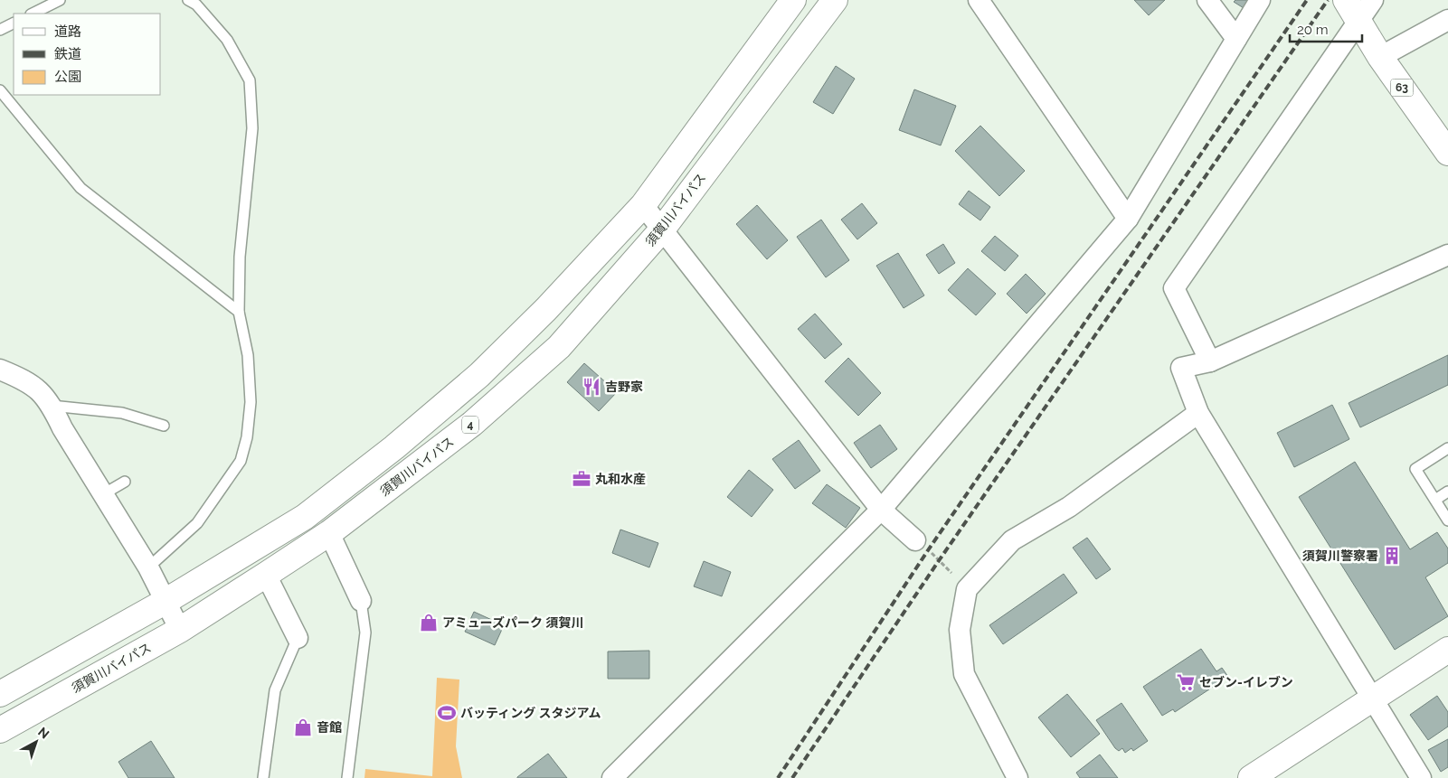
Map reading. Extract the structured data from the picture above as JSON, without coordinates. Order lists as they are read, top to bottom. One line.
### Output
{"streets":{"main road":["63","須賀川バイパス","4"]},"places":{"restaurant":["吉野家"],"office":["丸和水産"],"building":["須賀川警察署"],"shop":["アミューズパーク 須賀川","音館"],"supermarket":["セブン-イレブン"],"sports":["バッティング スタジアム"]},"legend":["道路","鉄道","公園"],"scale_bar":"20 m","north":"top right"}
